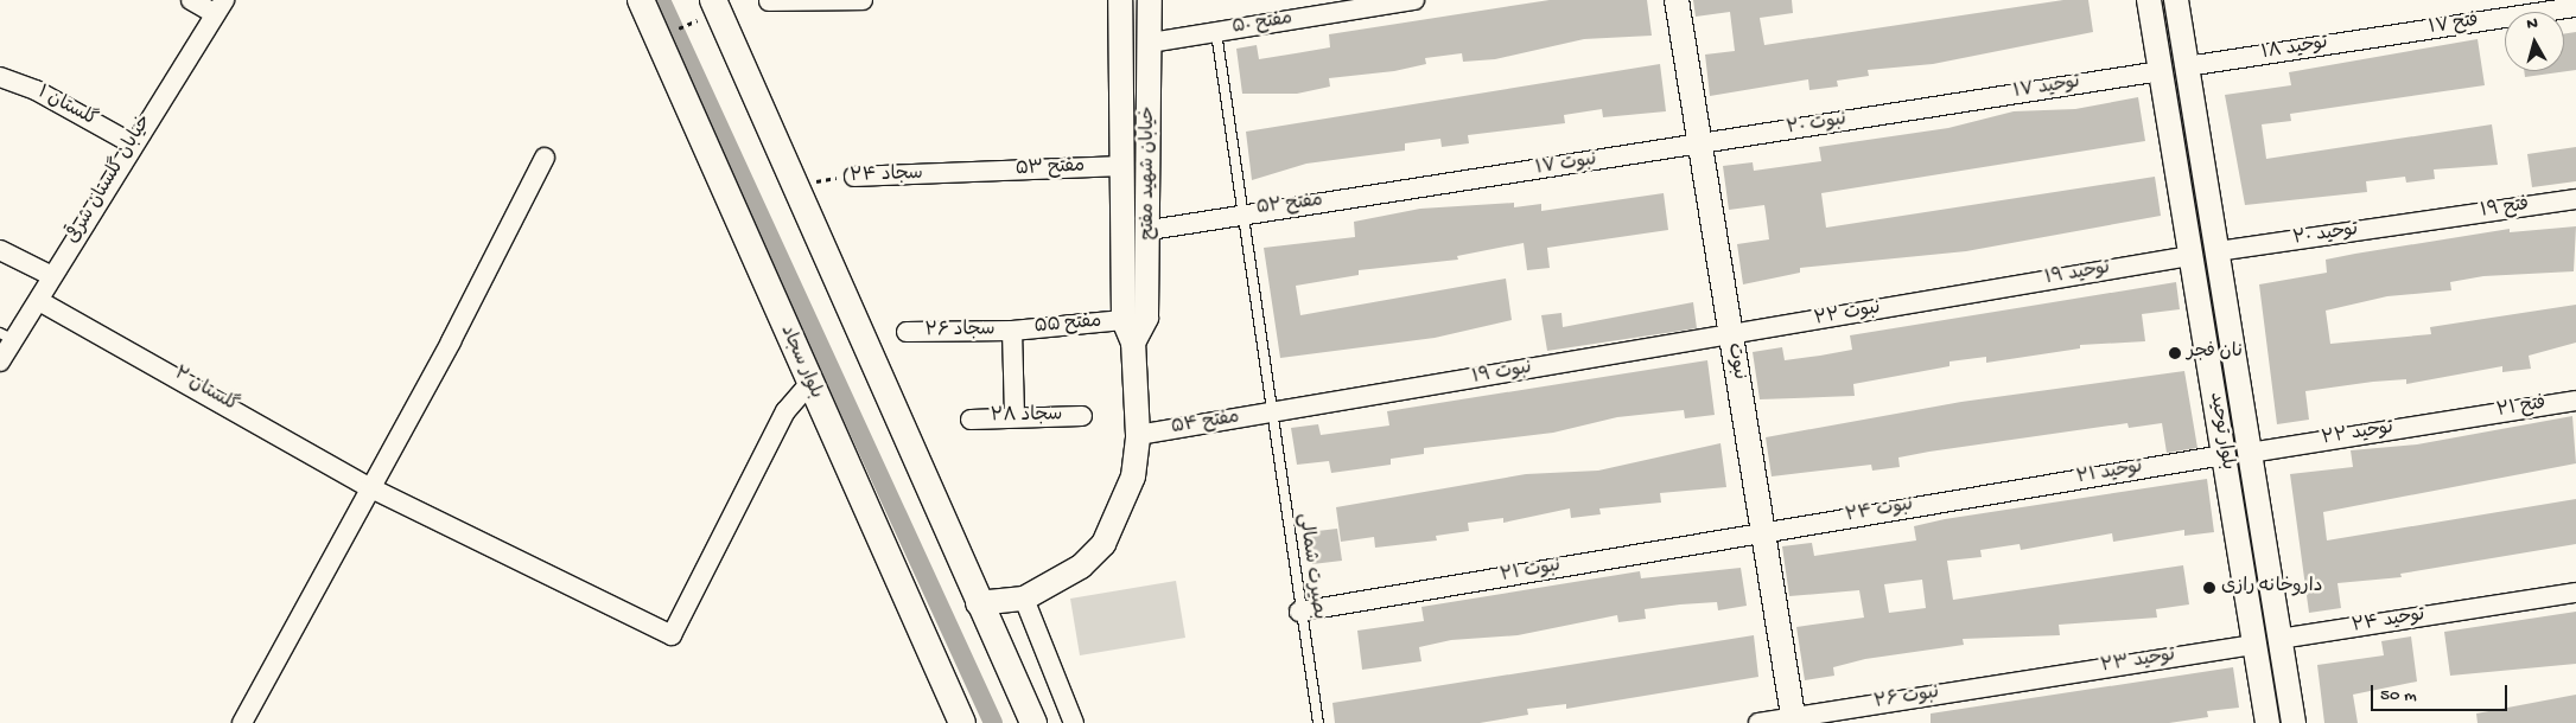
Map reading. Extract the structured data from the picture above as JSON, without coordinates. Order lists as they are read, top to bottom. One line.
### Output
{"streets":{"main road":["بلوار سجاد"],"street":["مفتح ۵۰","فتح ۱۷","توحید ۱۸","توحید ۱۷","گلستان ۱","نبوت ۲۰","نبوت ۱۷","مفتح ۵۳","خیابان شهید مفتح","سجاد ۲۴","خیابان گلستان شرقی","مفتح ۵۲","فتح ۱۹","توحید ۲۰","توحید ۱۹","نبوت ۲۲","مفتح ۵۵","سجاد ۲۶","نبوت","نبوت ۱۹","گلستان ۲","فتح ۲۱","سجاد ۲۸","مفتح ۵۴","بلوار توحید","توحید ۲۲","توحید ۲۱","نبوت ۲۴","نبوت ۲۱","توحید ۲۴","توحید ۲۳","نبوت ۲۶"],"lane":["بصیرت شمالی"]},"crossings":[["مفتح ۵۰","خیابان شهید مفتح"],["مفتح ۵۰","بصیرت شمالی"],["فتح ۱۷","توحید ۱۸"],["توحید ۱۸","بلوار توحید"],["توحید ۱۷","نبوت ۲۰"],["توحید ۱۷","بلوار توحید"],["گلستان ۱","خیابان گلستان شرقی"],["نبوت ۲۰","نبوت ۱۷"],["نبوت ۲۰","نبوت"],["نبوت ۱۷","مفتح ۵۲"],["نبوت ۱۷","نبوت"],["مفتح ۵۳","خیابان شهید مفتح"],["مفتح ۵۳","سجاد ۲۴"],["خیابان شهید مفتح","مفتح ۵۲"],["خیابان شهید مفتح","مفتح ۵۵"],["خیابان شهید مفتح","مفتح ۵۴"],["خیابان گلستان شرقی","گلستان ۲"],["مفتح ۵۲","بصیرت شمالی"],["فتح ۱۹","توحید ۲۰"],["توحید ۲۰","بلوار توحید"],["توحید ۱۹","نبوت ۲۲"],["توحید ۱۹","بلوار توحید"],["نبوت ۲۲","نبوت"],["نبوت ۲۲","نبوت ۱۹"],["مفتح ۵۵","سجاد ۲۶"],["نبوت","نبوت ۱۹"],["نبوت","نبوت ۲۴"],["نبوت","نبوت ۲۱"],["نبوت","نبوت ۲۶"],["بلوار سجاد","گلستان ۲"],["نبوت ۱۹","مفتح ۵۴"],["نبوت ۱۹","بصیرت شمالی"],["فتح ۲۱","توحید ۲۲"],["مفتح ۵۴","بصیرت شمالی"],["بلوار توحید","توحید ۲۲"],["بلوار توحید","توحید ۲۱"],["بلوار توحید","توحید ۲۴"],["بلوار توحید","توحید ۲۳"],["توحید ۲۱","نبوت ۲۴"],["نبوت ۲۴","نبوت ۲۱"],["بصیرت شمالی","نبوت ۲۱"],["توحید ۲۳","نبوت ۲۶"]],"places":["نان فجر","داروخانه رازی"],"scale_bar":"50 m","north":"top"}
